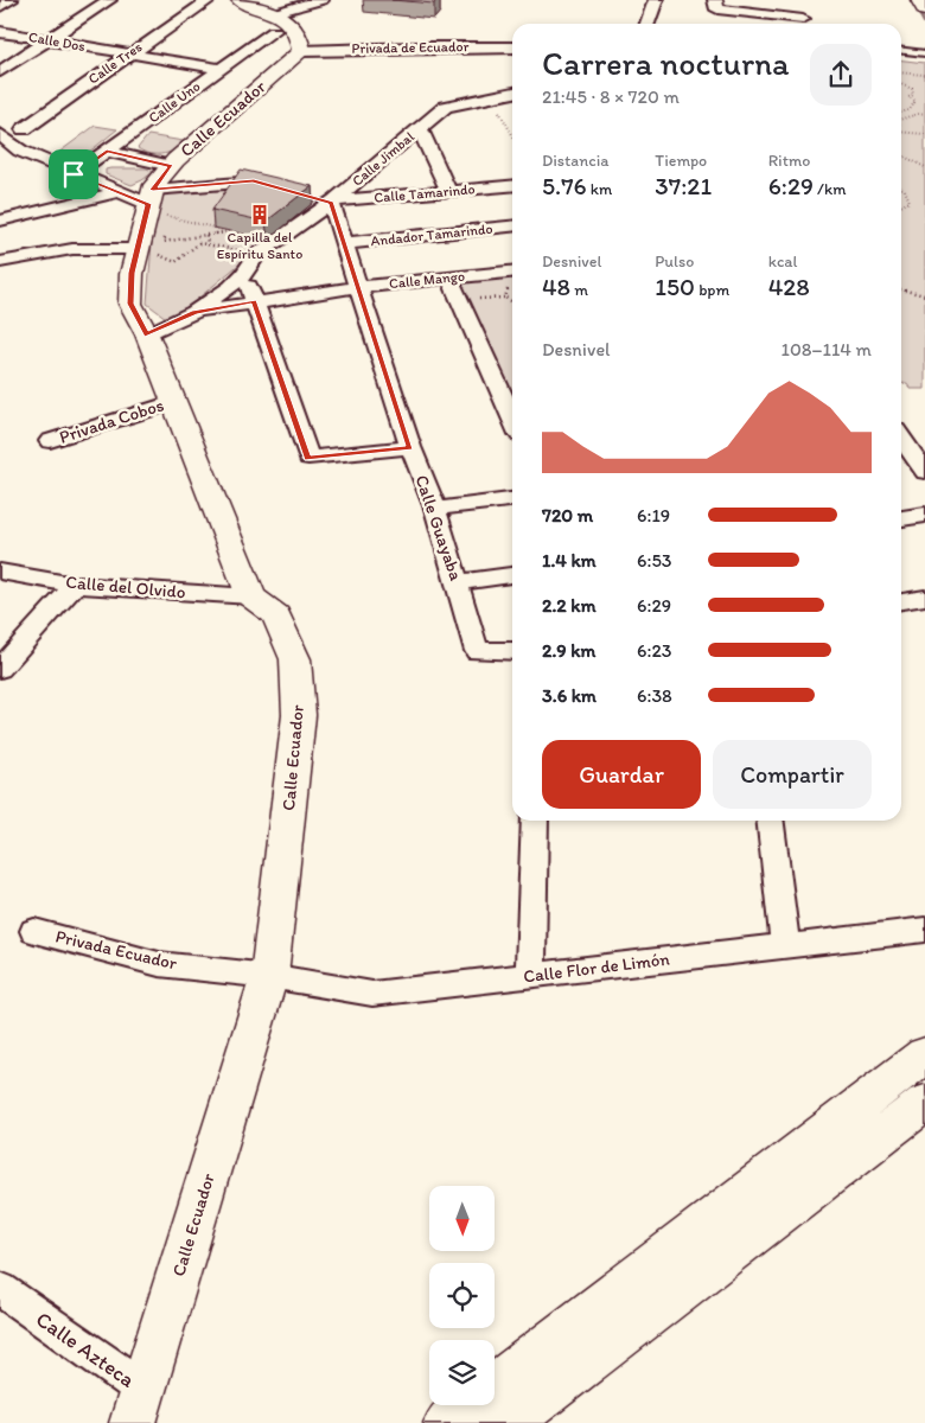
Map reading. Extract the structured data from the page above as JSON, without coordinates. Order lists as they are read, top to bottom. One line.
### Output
{"streets":{"street":["Calle Dos","Privada de Ecuador","Calle Tres","Calle Uno","Calle Ecuador","Calle Jimbal","Calle Tamarindo","Andador Tamarindo","Calle Mango","Privada Cobos","Calle Guayaba","Calle del Olvido","Privada Ecuador","Calle Flor de Limón","Calle Azteca"]},"crossings":[["Calle Dos","Calle Tres"],["Calle Dos","Calle Uno"],["Privada de Ecuador","Calle Ecuador"],["Calle Ecuador","Calle Jimbal"],["Calle Ecuador","Privada Cobos"],["Calle Ecuador","Calle del Olvido"],["Calle Ecuador","Privada Ecuador"],["Calle Ecuador","Calle Flor de Limón"],["Calle Ecuador","Calle Azteca"],["Calle Jimbal","Calle Tamarindo"],["Calle Jimbal","Calle Mango"],["Calle Jimbal","Calle Guayaba"],["Calle Tamarindo","Calle Guayaba"],["Andador Tamarindo","Calle Guayaba"],["Calle Mango","Calle Guayaba"],["Privada Ecuador","Calle Flor de Limón"]],"places":{"building":["Capilla del Espíritu Santo"]},"north":"bottom","page":{"heading":["Carrera nocturna","21:45 · 8 × 720 m"],"stats":[["Distancia","5.76 km"],["Tiempo","37:21"],["Ritmo","6:29 /km"],["Desnivel","48 m"],["Pulso","150 bpm"],["kcal","428"]],"chart":["Desnivel","108–114 m"],"list":[{"name":"720 m","note":"6:19"},{"name":"1.4 km","note":"6:53"},{"name":"2.2 km","note":"6:29"},{"name":"2.9 km","note":"6:23"},{"name":"3.6 km","note":"6:38"}],"buttons":["Guardar","Compartir"]}}
